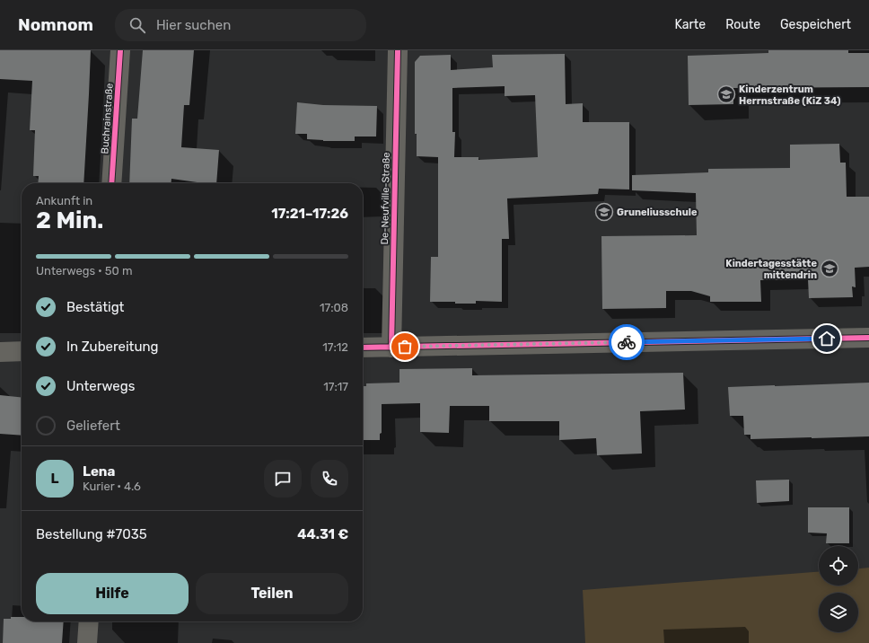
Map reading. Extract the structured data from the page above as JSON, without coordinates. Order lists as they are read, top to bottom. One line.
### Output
{"streets":{"street":["Buchrainstraße","De-Neufville-Straße"]},"places":{"school or university":["Kinderzentrum Herrnstraße (KiZ 34)","Gruneliusschule","Kindertagesstätte mittendrin"]},"page":{"header":"Nomnom","search":"Hier suchen","nav":["Karte","Route","Gespeichert"],"heading":["2 Min.","Ankunft in","17:21–17:26"],"panel":["Lena","Kurier · 4.6","Bestellung #7035","44.31 €"],"bar":"Unterwegs · 50 m","list":[["Bestätigt","17:08"],["In Zubereitung","17:12"],["Unterwegs","17:17"],"Geliefert"],"round":"L","buttons":["Hilfe","Teilen"]}}
